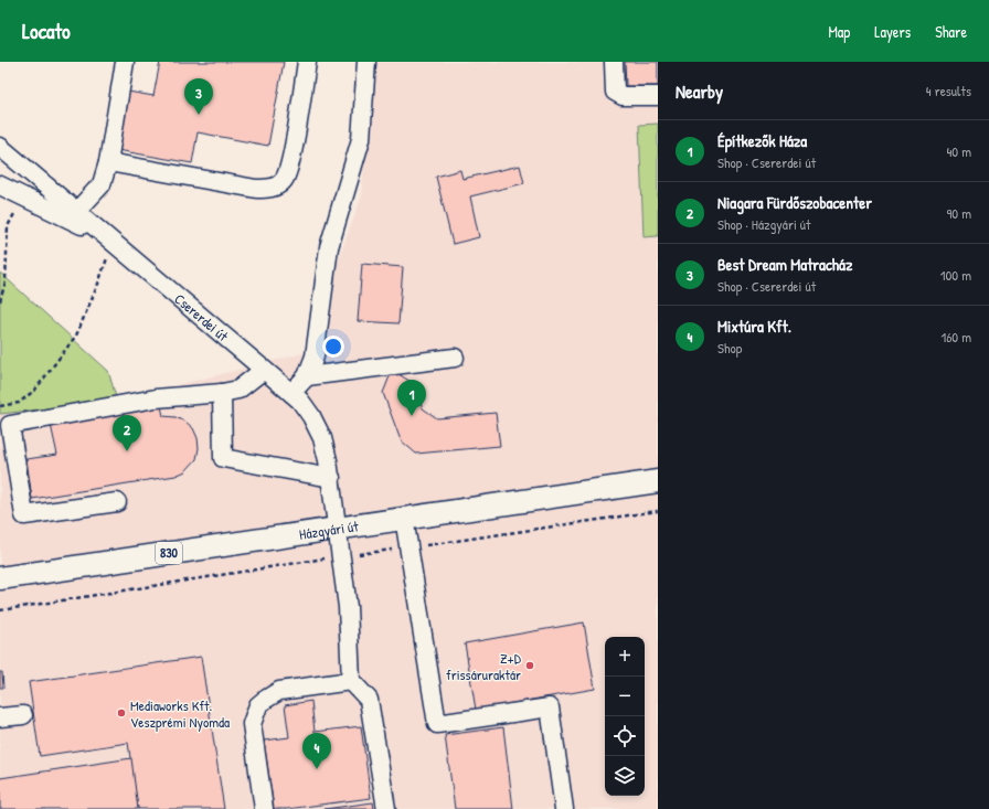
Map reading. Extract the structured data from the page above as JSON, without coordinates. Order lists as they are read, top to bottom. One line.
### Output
{"streets":{"main road":["Házgyári út","830"],"street":["Csererdei út"]},"crossings":[["Csererdei út","Házgyári út"]],"places":["Z+D frissáruraktár","Mediaworks Kft. Veszprémi Nyomda"],"page":{"header":"Locato","nav":["Map","Layers","Share"],"heading":["Nearby","4 results"],"pins":["3","1","2","4"],"list":[{"mark":"1","name":"Építkezők Háza","note":"Shop · Csererdei út","value":"40 m"},{"mark":"2","name":"Niagara Fürdőszobacenter","note":"Shop · Házgyári út","value":"90 m"},{"mark":"3","name":"Best Dream Matracház","note":"Shop · Csererdei út","value":"100 m"},{"mark":"4","name":"Mixtúra Kft.","note":"Shop","value":"160 m"}],"map_buttons":["+","−"]}}
